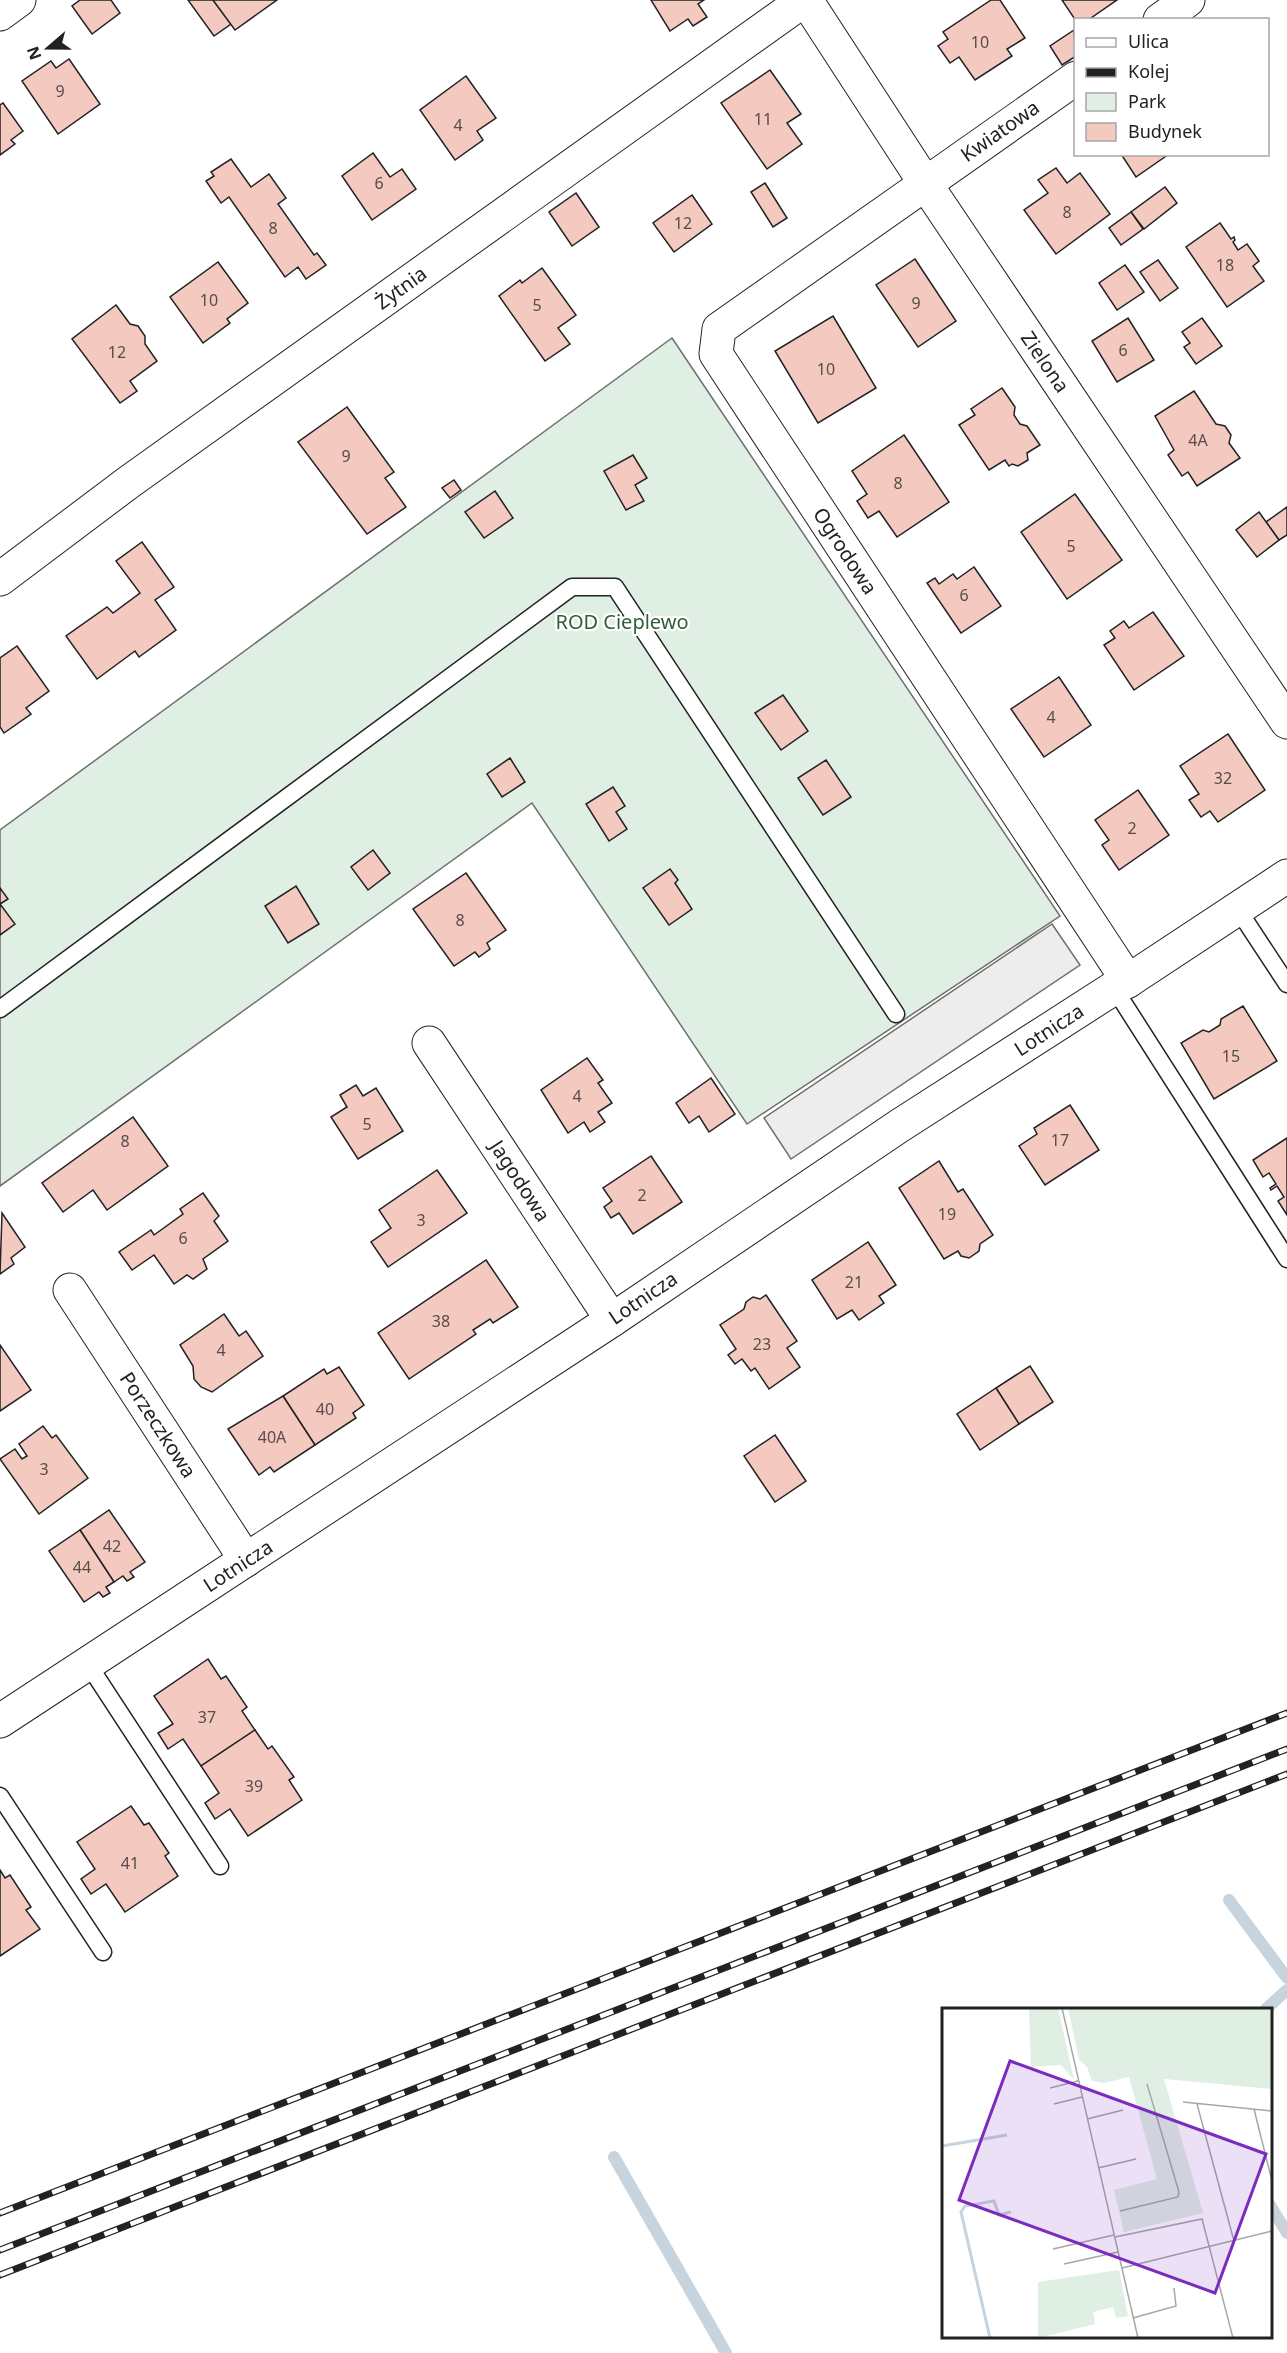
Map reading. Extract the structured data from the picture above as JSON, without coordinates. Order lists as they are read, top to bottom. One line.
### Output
{"streets":{"street":["Kwiatowa","Żytnia","Zielona","Ogrodowa","Lotnicza","Jagodowa","Porzeczkowa"]},"crossings":[["Kwiatowa","Zielona"],["Kwiatowa","Ogrodowa"],["Żytnia","Zielona"],["Zielona","Ogrodowa"],["Ogrodowa","Lotnicza"],["Lotnicza","Jagodowa"],["Lotnicza","Porzeczkowa"]],"parks":["ROD Cieplewo"],"house_numbers":["10","9","11","4","6","8","12","8","18","10","9","5","6","12","10","4A","9","8","5","6","4","32","2","8","15","4","5","17","8","2","19","3","6","21","38","23","4","40","40A","3","42","44","37","39","41"],"legend":["Ulica","Kolej","Park","Budynek"],"north":"left"}
